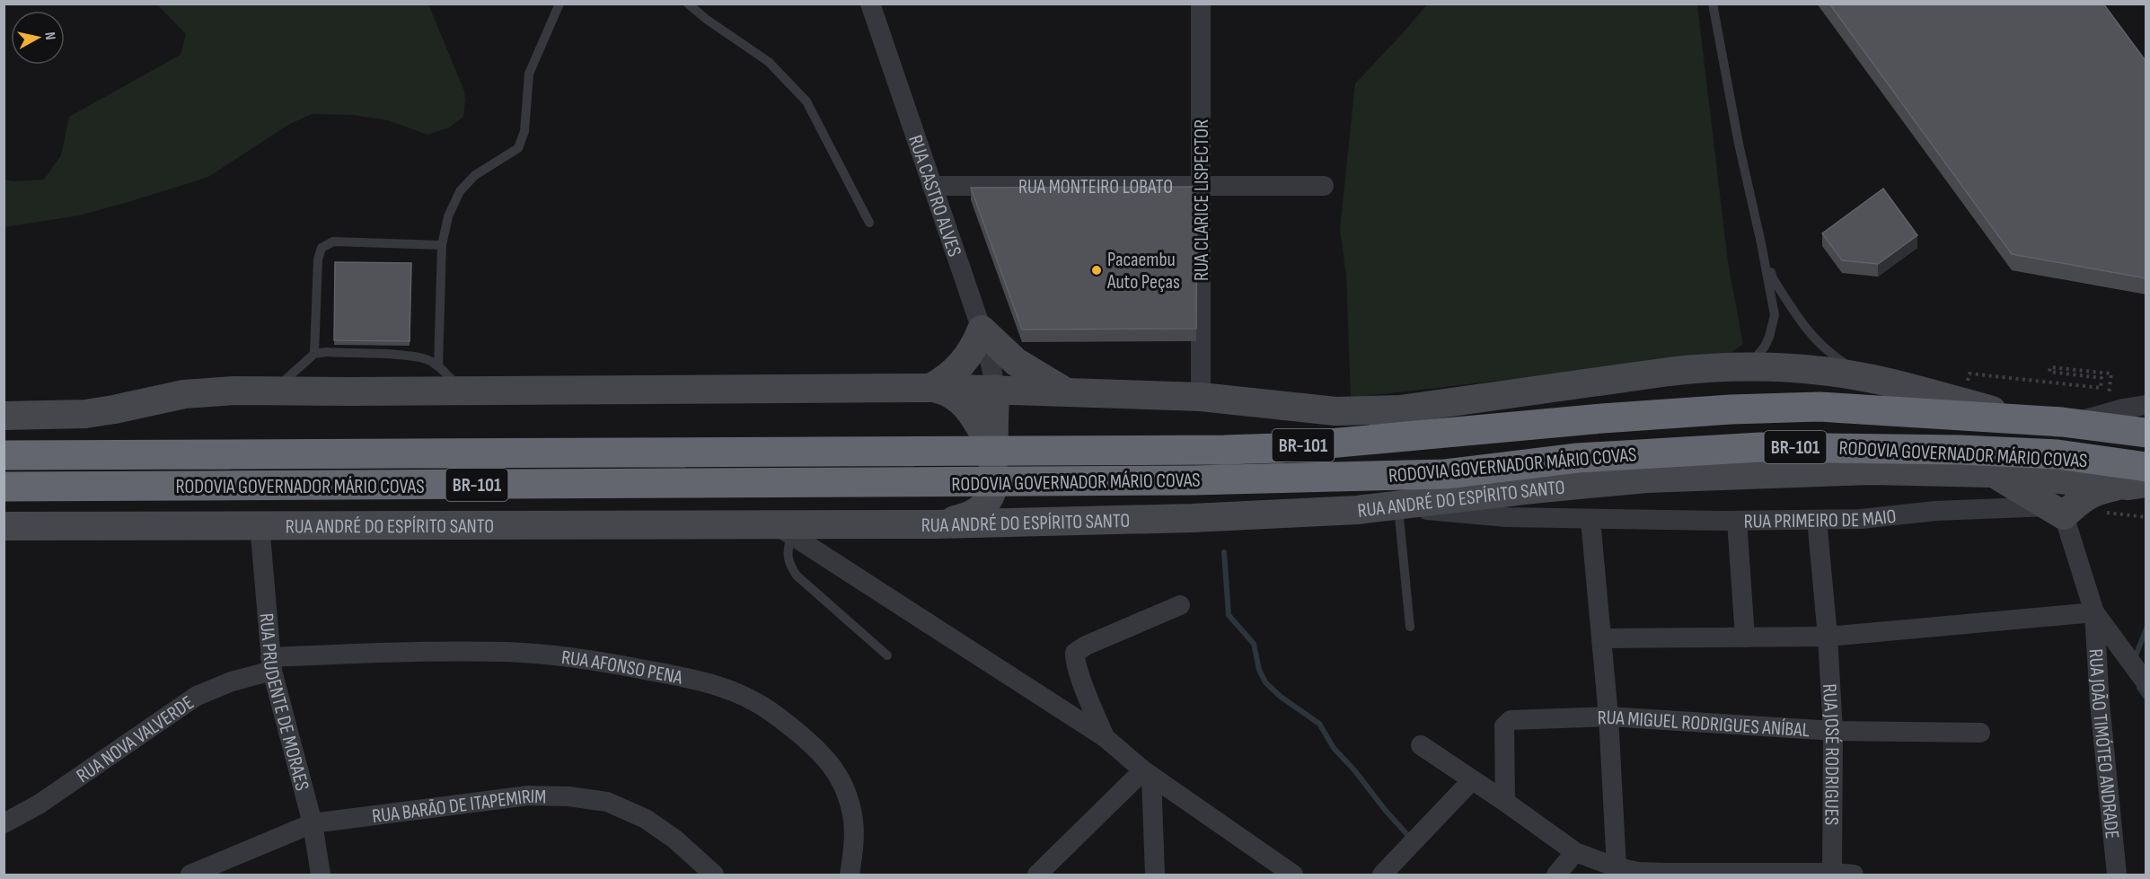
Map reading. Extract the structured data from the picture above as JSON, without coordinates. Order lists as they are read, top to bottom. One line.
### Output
{"streets":{"highway":["BR-101","RODOVIA GOVERNADOR MÁRIO COVAS"],"street":["RUA MONTEIRO LOBATO","RUA CASTRO ALVES","RUA CLARICE LISPECTOR","RUA ANDRÉ DO ESPÍRITO SANTO","RUA PRIMEIRO DE MAIO","RUA AFONSO PENA","RUA PRUDENTE DE MORAES","RUA MIGUEL RODRIGUES ANÍBAL","RUA NOVA VALVERDE","RUA JOÃO TIMÓTEO ANDRADE","RUA JOSÉ RODRIGUES","RUA BARÃO DE ITAPEMIRIM"]},"crossings":[["RUA MONTEIRO LOBATO","RUA CASTRO ALVES"],["RUA MONTEIRO LOBATO","RUA CLARICE LISPECTOR"],["RUA CASTRO ALVES","RODOVIA GOVERNADOR MÁRIO COVAS"],["RUA CLARICE LISPECTOR","RODOVIA GOVERNADOR MÁRIO COVAS"],["RODOVIA GOVERNADOR MÁRIO COVAS","RUA ANDRÉ DO ESPÍRITO SANTO"],["RUA ANDRÉ DO ESPÍRITO SANTO","RUA PRIMEIRO DE MAIO"],["RUA ANDRÉ DO ESPÍRITO SANTO","RUA PRUDENTE DE MORAES"],["RUA PRIMEIRO DE MAIO","RUA JOSÉ RODRIGUES"],["RUA AFONSO PENA","RUA PRUDENTE DE MORAES"],["RUA AFONSO PENA","RUA NOVA VALVERDE"],["RUA PRUDENTE DE MORAES","RUA NOVA VALVERDE"],["RUA PRUDENTE DE MORAES","RUA BARÃO DE ITAPEMIRIM"],["RUA MIGUEL RODRIGUES ANÍBAL","RUA JOSÉ RODRIGUES"]],"places":["Pacaembu Auto Peças"],"north":"right"}
